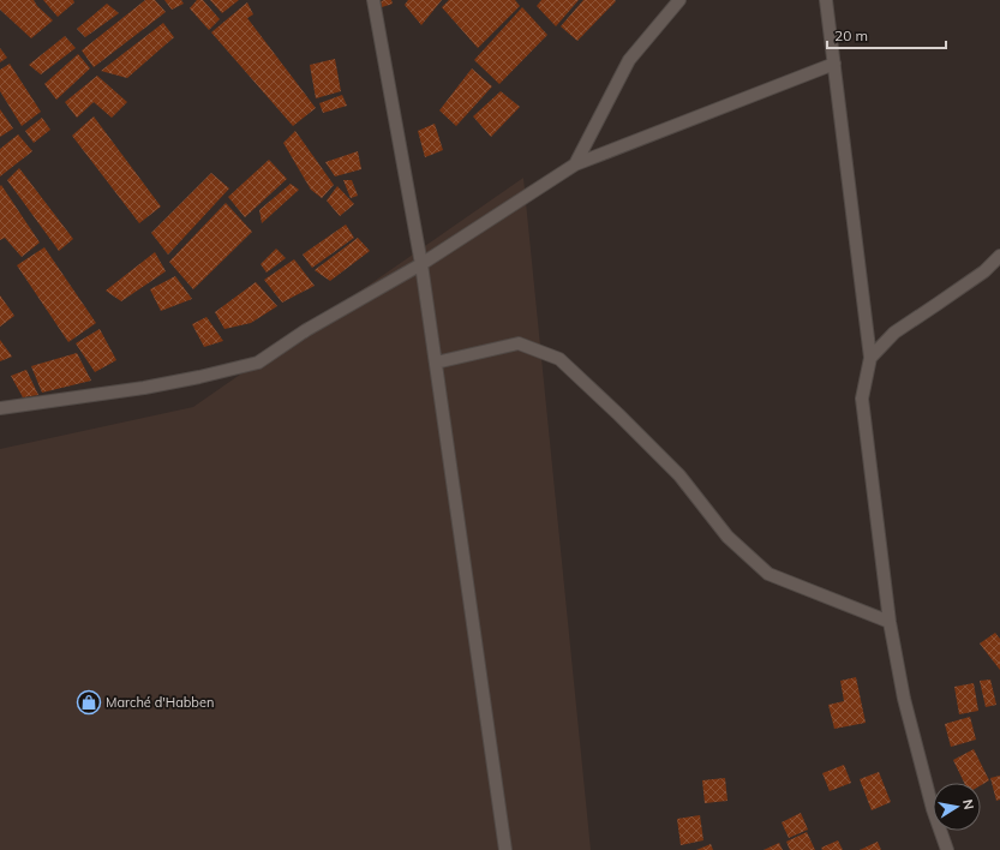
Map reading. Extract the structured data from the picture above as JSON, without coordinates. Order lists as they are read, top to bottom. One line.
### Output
{"places":{"shop":["Marché d'Habben"]},"scale_bar":"20 m","north":"right"}
